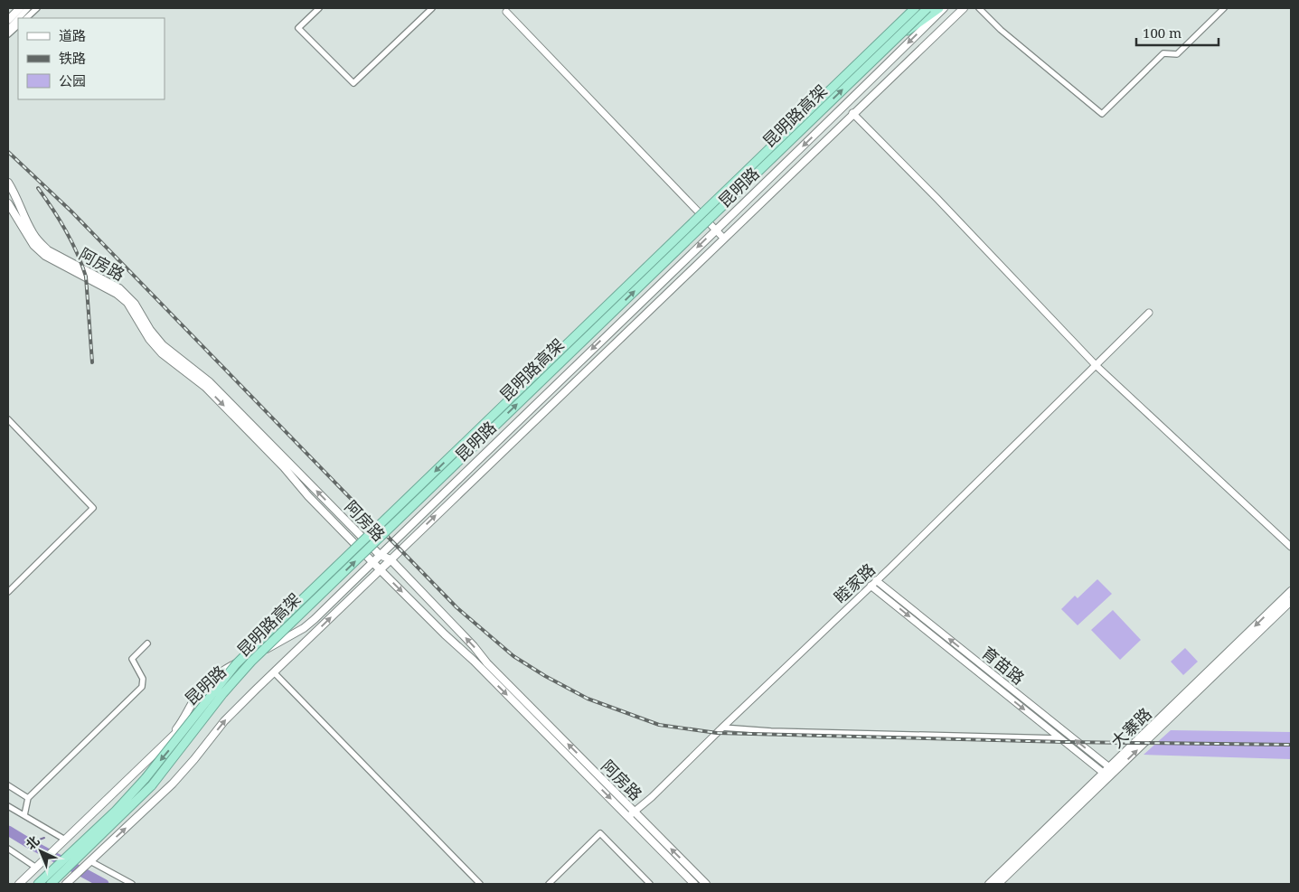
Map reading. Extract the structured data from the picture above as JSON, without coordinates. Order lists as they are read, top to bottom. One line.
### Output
{"streets":{"highway":["昆明路高架"],"main road":["昆明路","阿房路","大寨路"],"street":["睦家路","育苗路"]},"crossings":[["昆明路","阿房路"],["阿房路","睦家路"],["睦家路","育苗路"],["育苗路","大寨路"]],"legend":["道路","铁路","公园"],"scale_bar":"100 m","north":"top left"}
